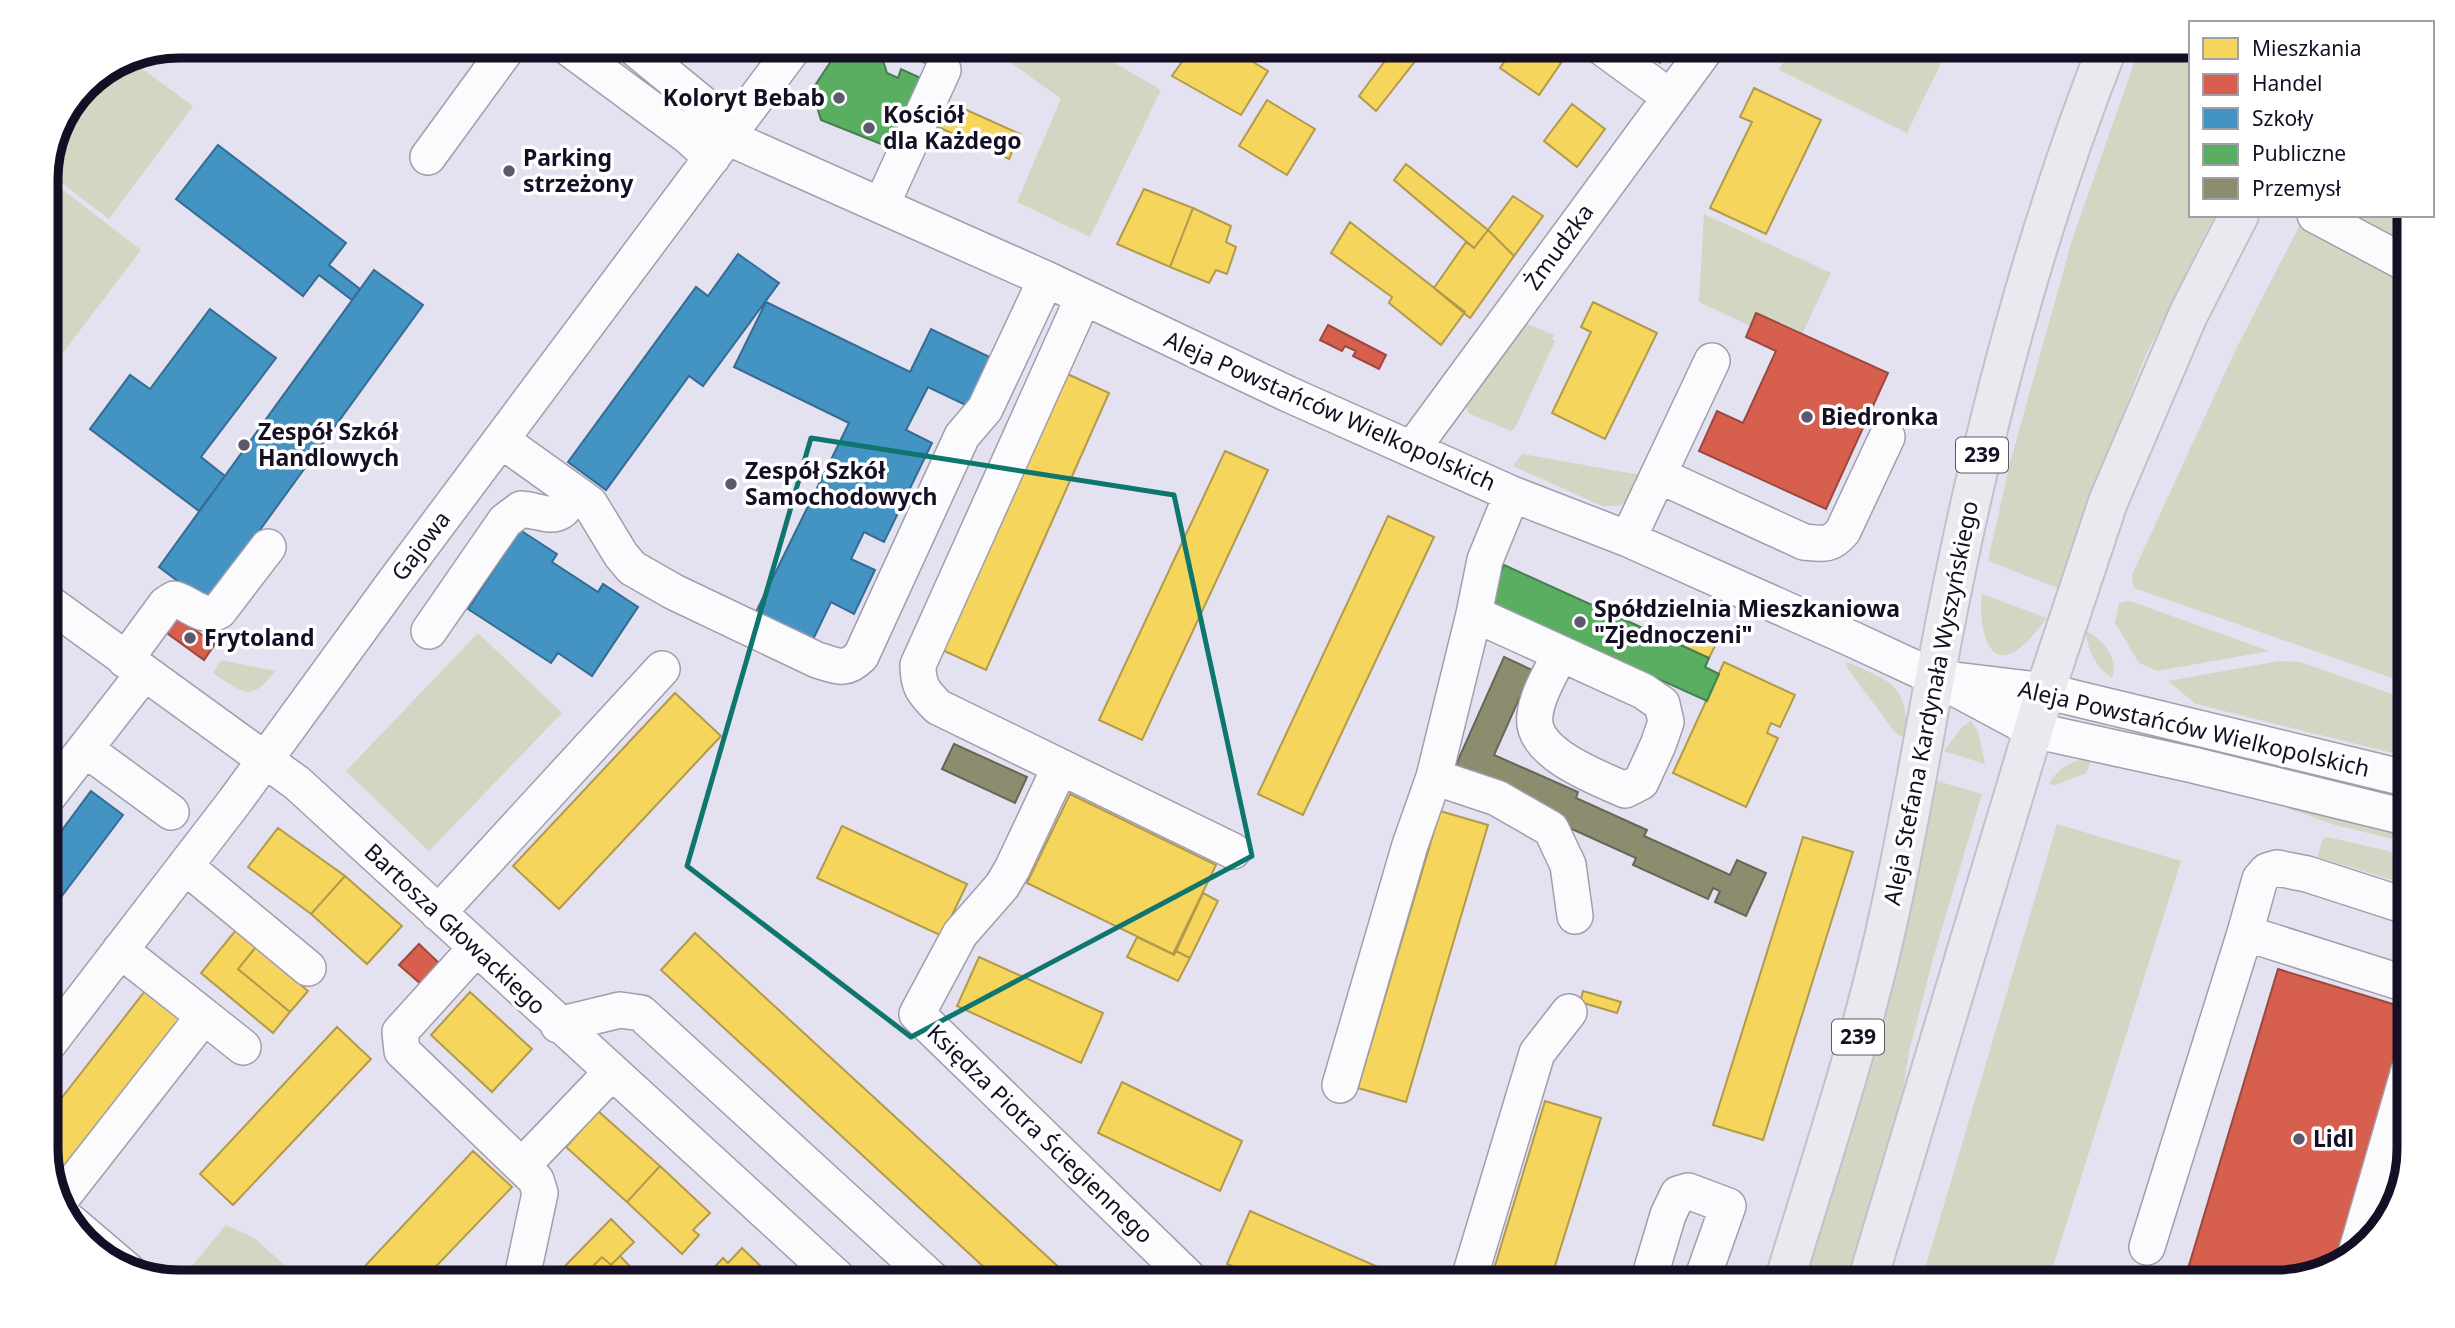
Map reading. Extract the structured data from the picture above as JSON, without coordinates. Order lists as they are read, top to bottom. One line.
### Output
{"streets":{"main road":["239","Aleja Stefana Kardynała Wyszyńskiego"],"street":["Żmudzka","Aleja Powstańców Wielkopolskich","Gajowa","Bartosza Głowackiego","Księdza Piotra Ściegiennego"]},"crossings":[["Żmudzka","Aleja Powstańców Wielkopolskich"],["Aleja Powstańców Wielkopolskich","Gajowa"],["Aleja Powstańców Wielkopolskich","Aleja Stefana Kardynała Wyszyńskiego"],["Gajowa","Bartosza Głowackiego"]],"places":["Koloryt Bebab","Kościół dla Każdego","Parking strzeżony","Biedronka","Zespół Szkół Handlowych","Zespół Szkół Samochodowych","Spółdzielnia Mieszkaniowa \"Zjednoczeni\"","Frytoland","Lidl"],"legend":["Mieszkania","Handel","Szkoły","Publiczne","Przemysł"]}
